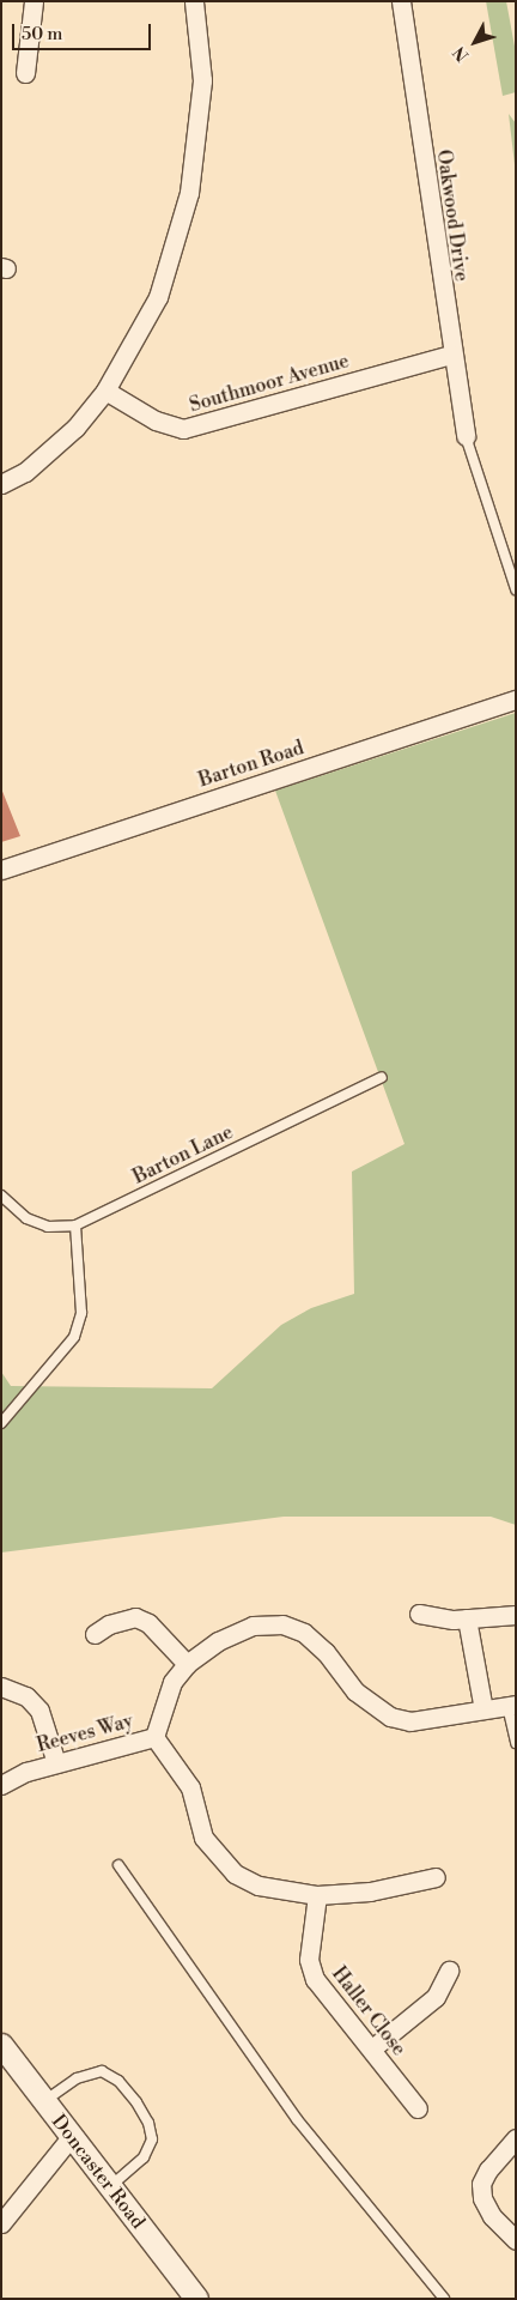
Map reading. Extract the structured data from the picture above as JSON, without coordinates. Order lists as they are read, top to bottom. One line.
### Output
{"streets":{"street":["Oakwood Drive","Southmoor Avenue","Barton Road","Reeves Way","Haller Close","Doncaster Road"],"lane":["Barton Lane"]},"crossings":[["Oakwood Drive","Southmoor Avenue"]],"scale_bar":"50 m","north":"bottom left"}
